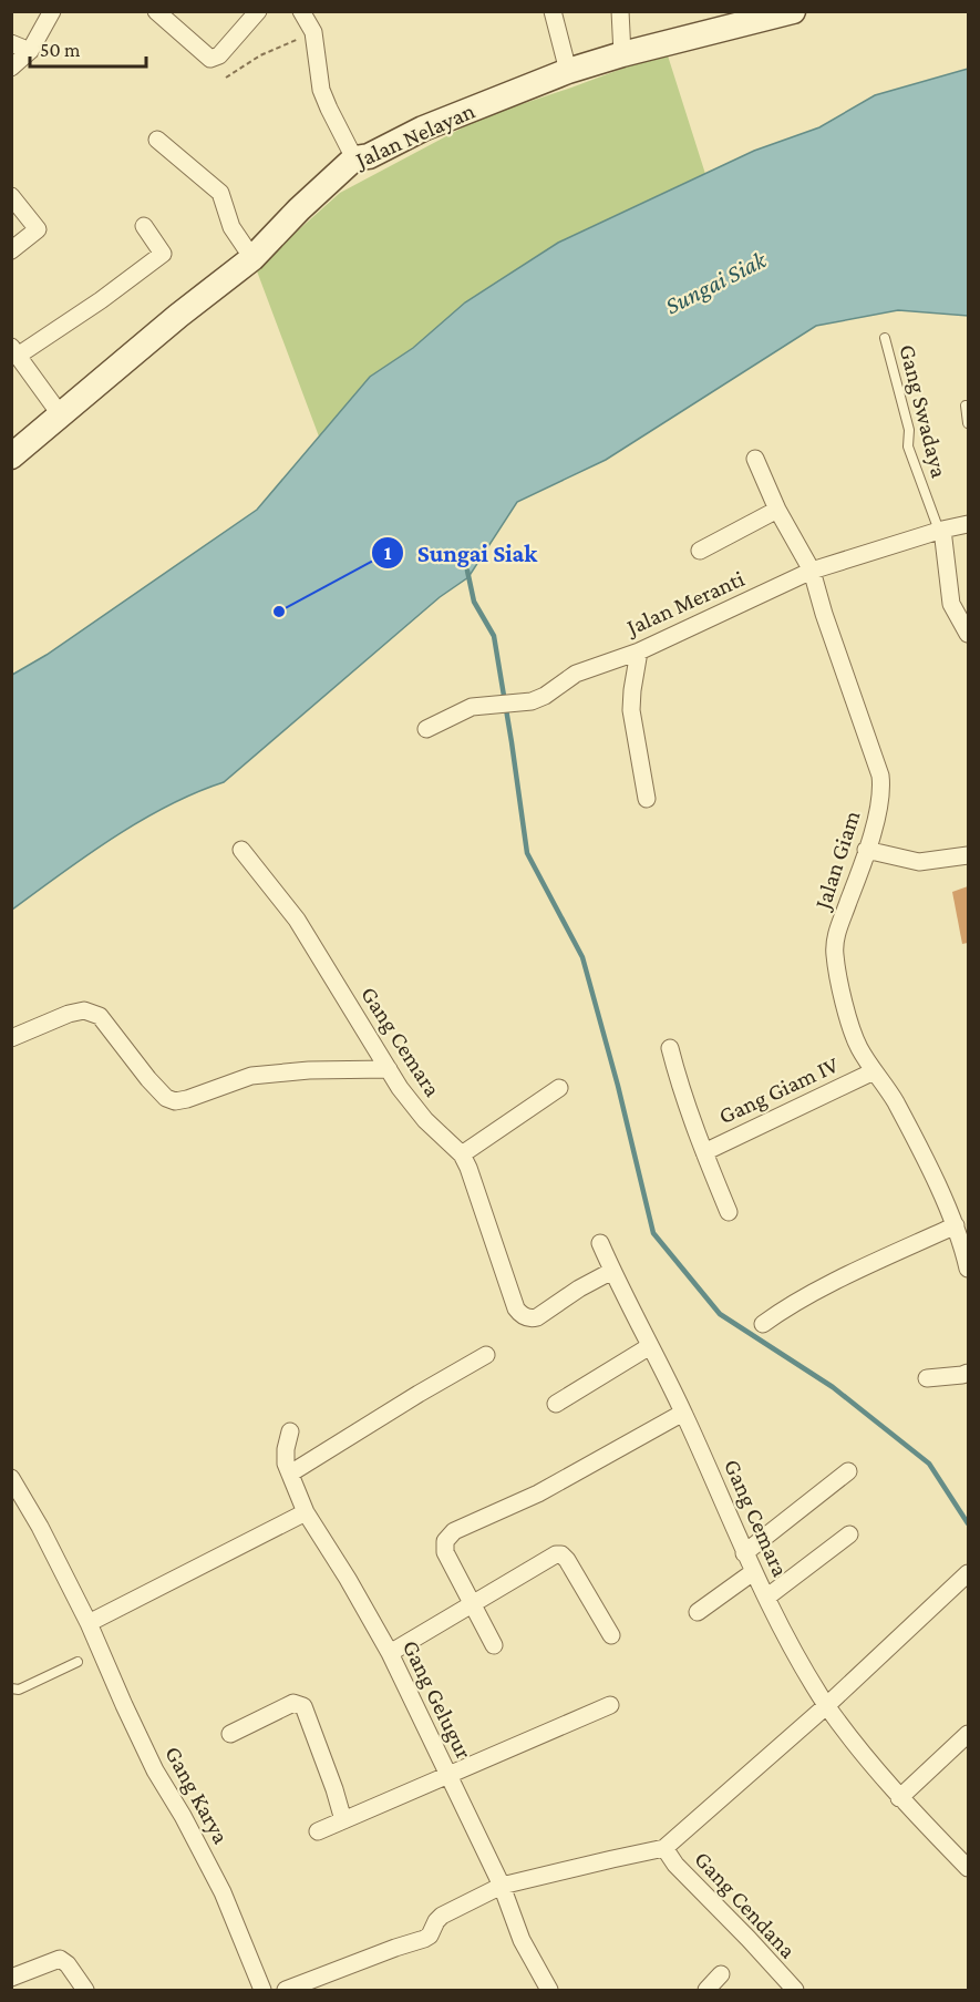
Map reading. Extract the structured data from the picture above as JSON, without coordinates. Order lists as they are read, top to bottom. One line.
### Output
{"streets":{"main road":["Jalan Nelayan"],"street":["Jalan Meranti","Jalan Giam","Gang Cemara","Gang Giam IV","Gang Gelugur","Gang Karya","Gang Cendana"],"lane":["Gang Swadaya"]},"crossings":[["Gang Swadaya","Jalan Meranti"],["Jalan Meranti","Jalan Giam"],["Jalan Giam","Gang Giam IV"]],"water":["Sungai Siak"],"places":["Sungai Siak"],"scale_bar":"50 m"}
